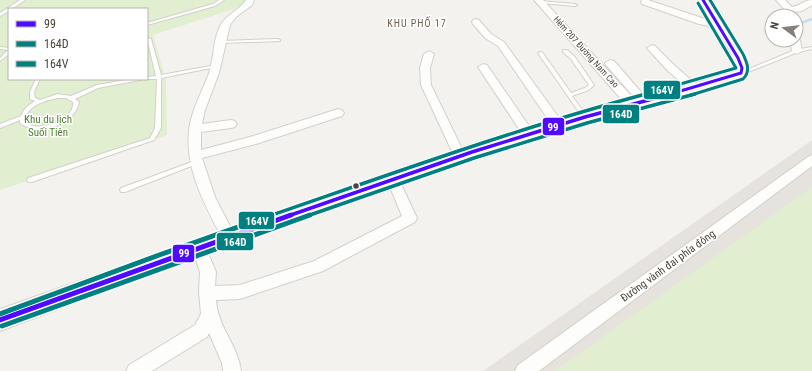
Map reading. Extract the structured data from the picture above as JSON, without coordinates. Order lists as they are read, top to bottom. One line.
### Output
{"streets":{"street":["Hẻm 207 Đường Nam Cao","Đường vành đai phía đông"]},"districts":["KHU PHỐ 17"],"parks":["Khu du lịch Suối Tiên"],"lines":["transit line 99","transit line 164D","transit line 164V"],"legend":["99","164D","164V"],"north":"left"}
